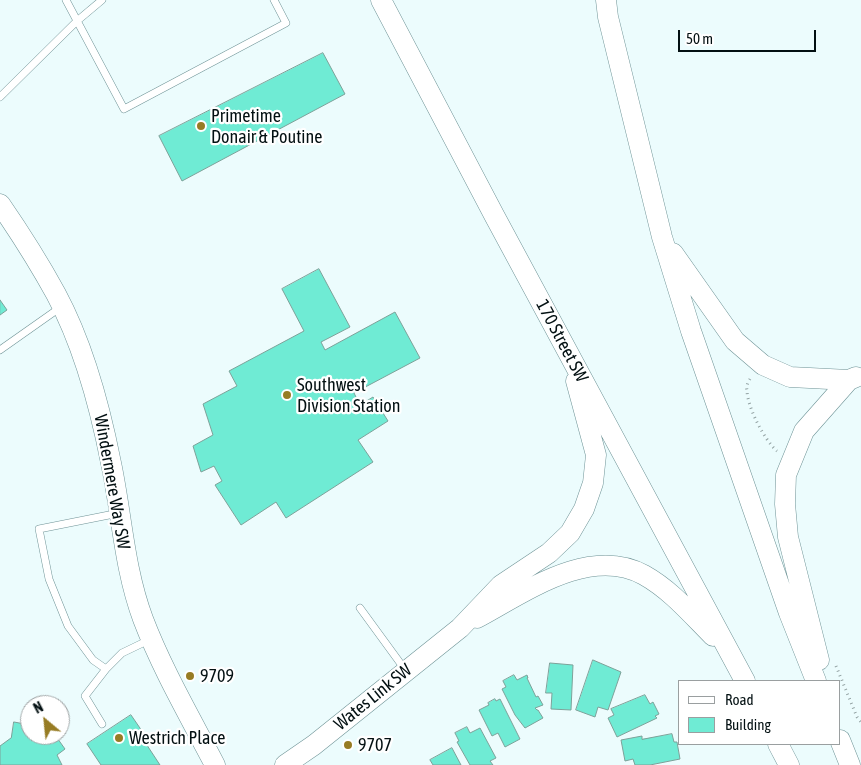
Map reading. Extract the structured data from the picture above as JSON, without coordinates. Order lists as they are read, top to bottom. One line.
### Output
{"streets":{"main road":["170 Street SW","Windermere Way SW","Wates Link SW"]},"places":["Primetime Donair & Poutine","Southwest Division Station","9709","Westrich Place","9707"],"legend":["Road","Building"],"scale_bar":"50 m","north":"top left"}
